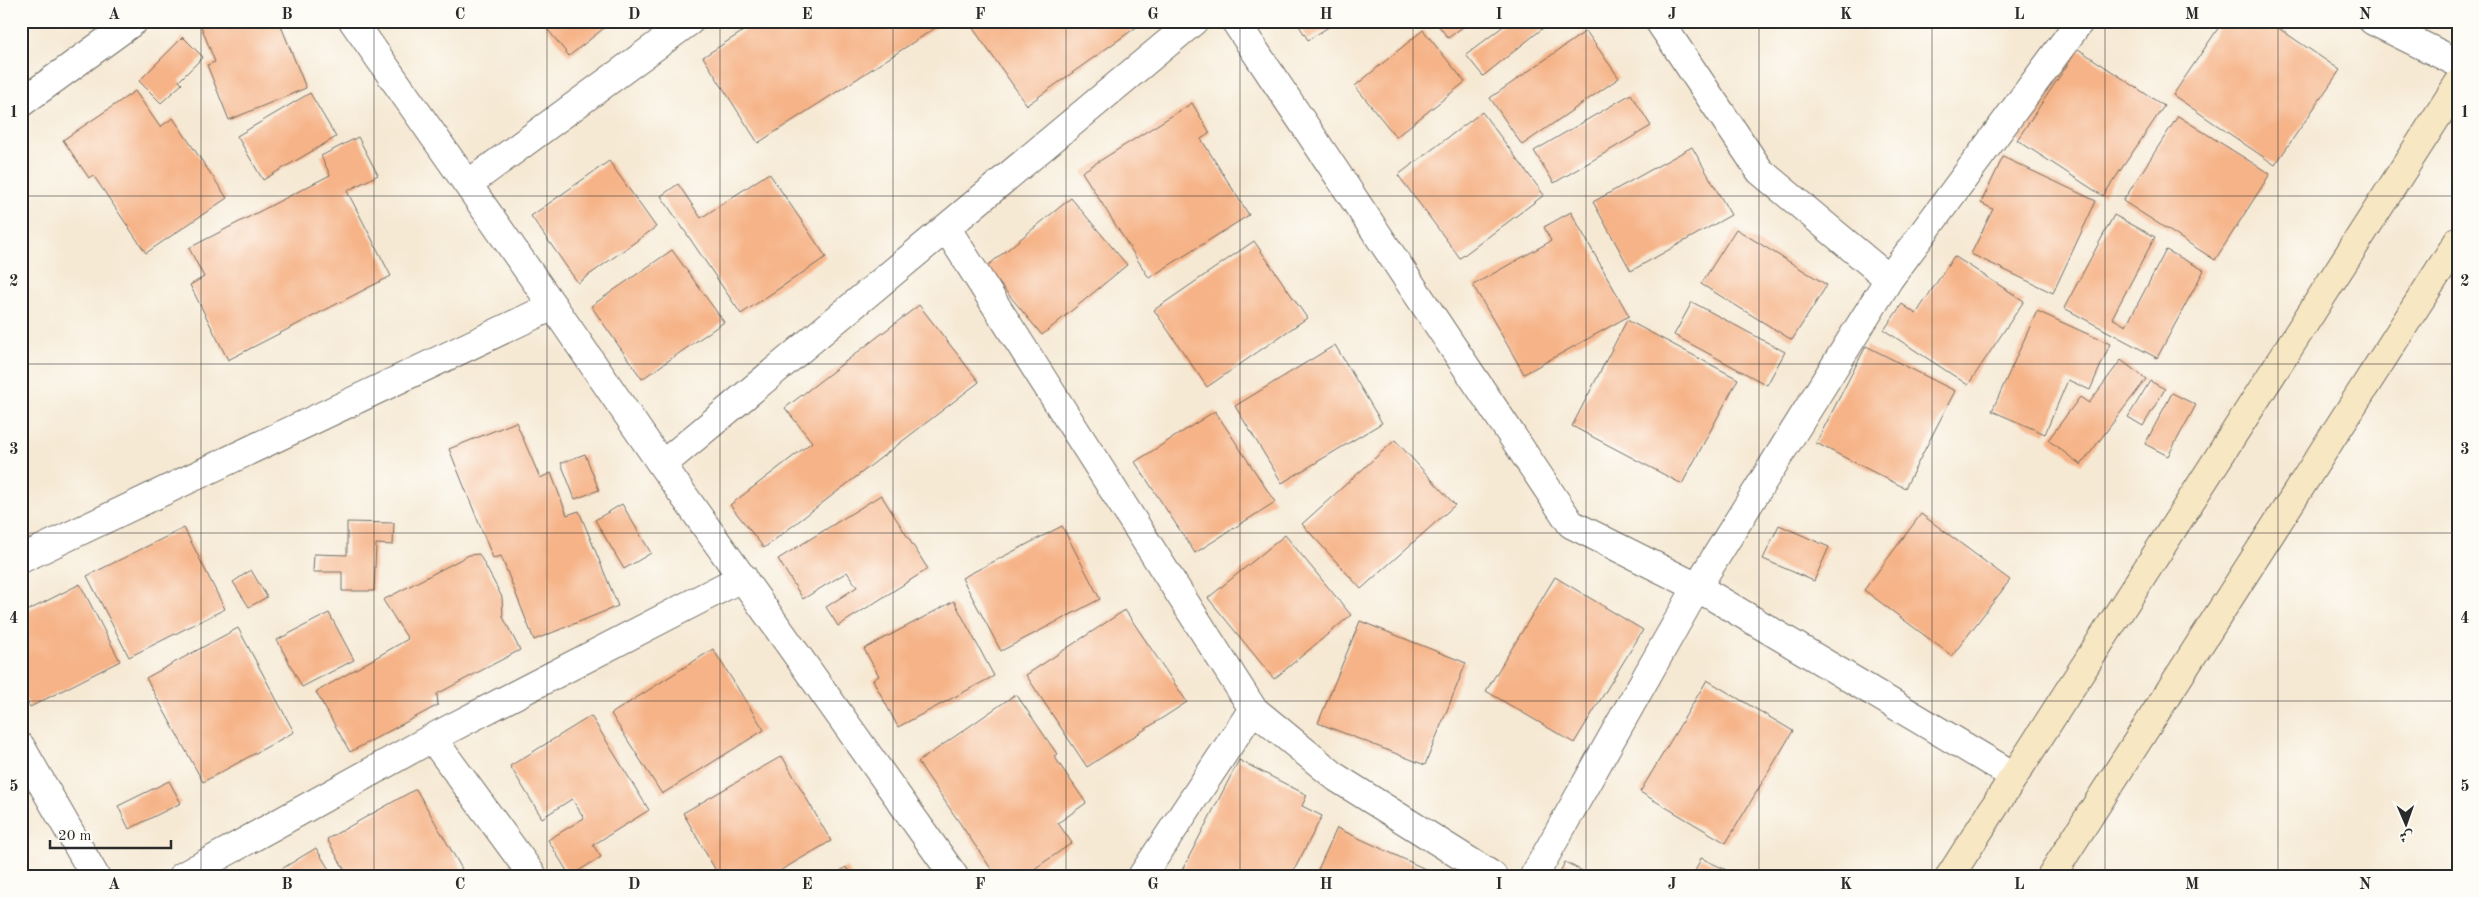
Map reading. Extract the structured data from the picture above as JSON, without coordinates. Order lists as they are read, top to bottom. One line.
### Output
{"scale_bar":"20 m","north":"bottom","grid":{"columns":["A","B","C","D","E","F","G","H","I","J","K","L","M","N"],"rows":["1","2","3","4","5"]}}
